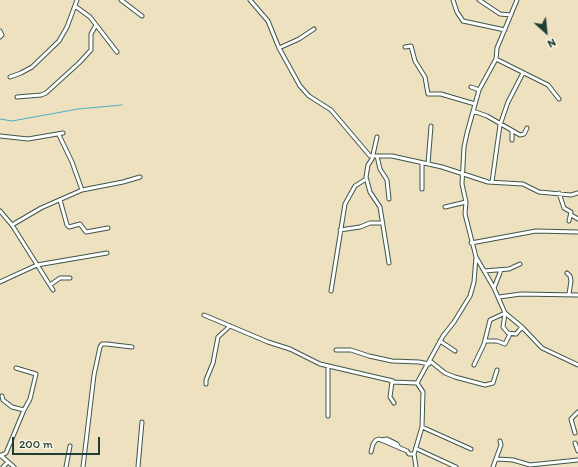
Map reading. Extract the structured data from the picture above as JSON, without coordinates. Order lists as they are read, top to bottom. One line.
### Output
{"scale_bar":"200 m","north":"bottom right"}
